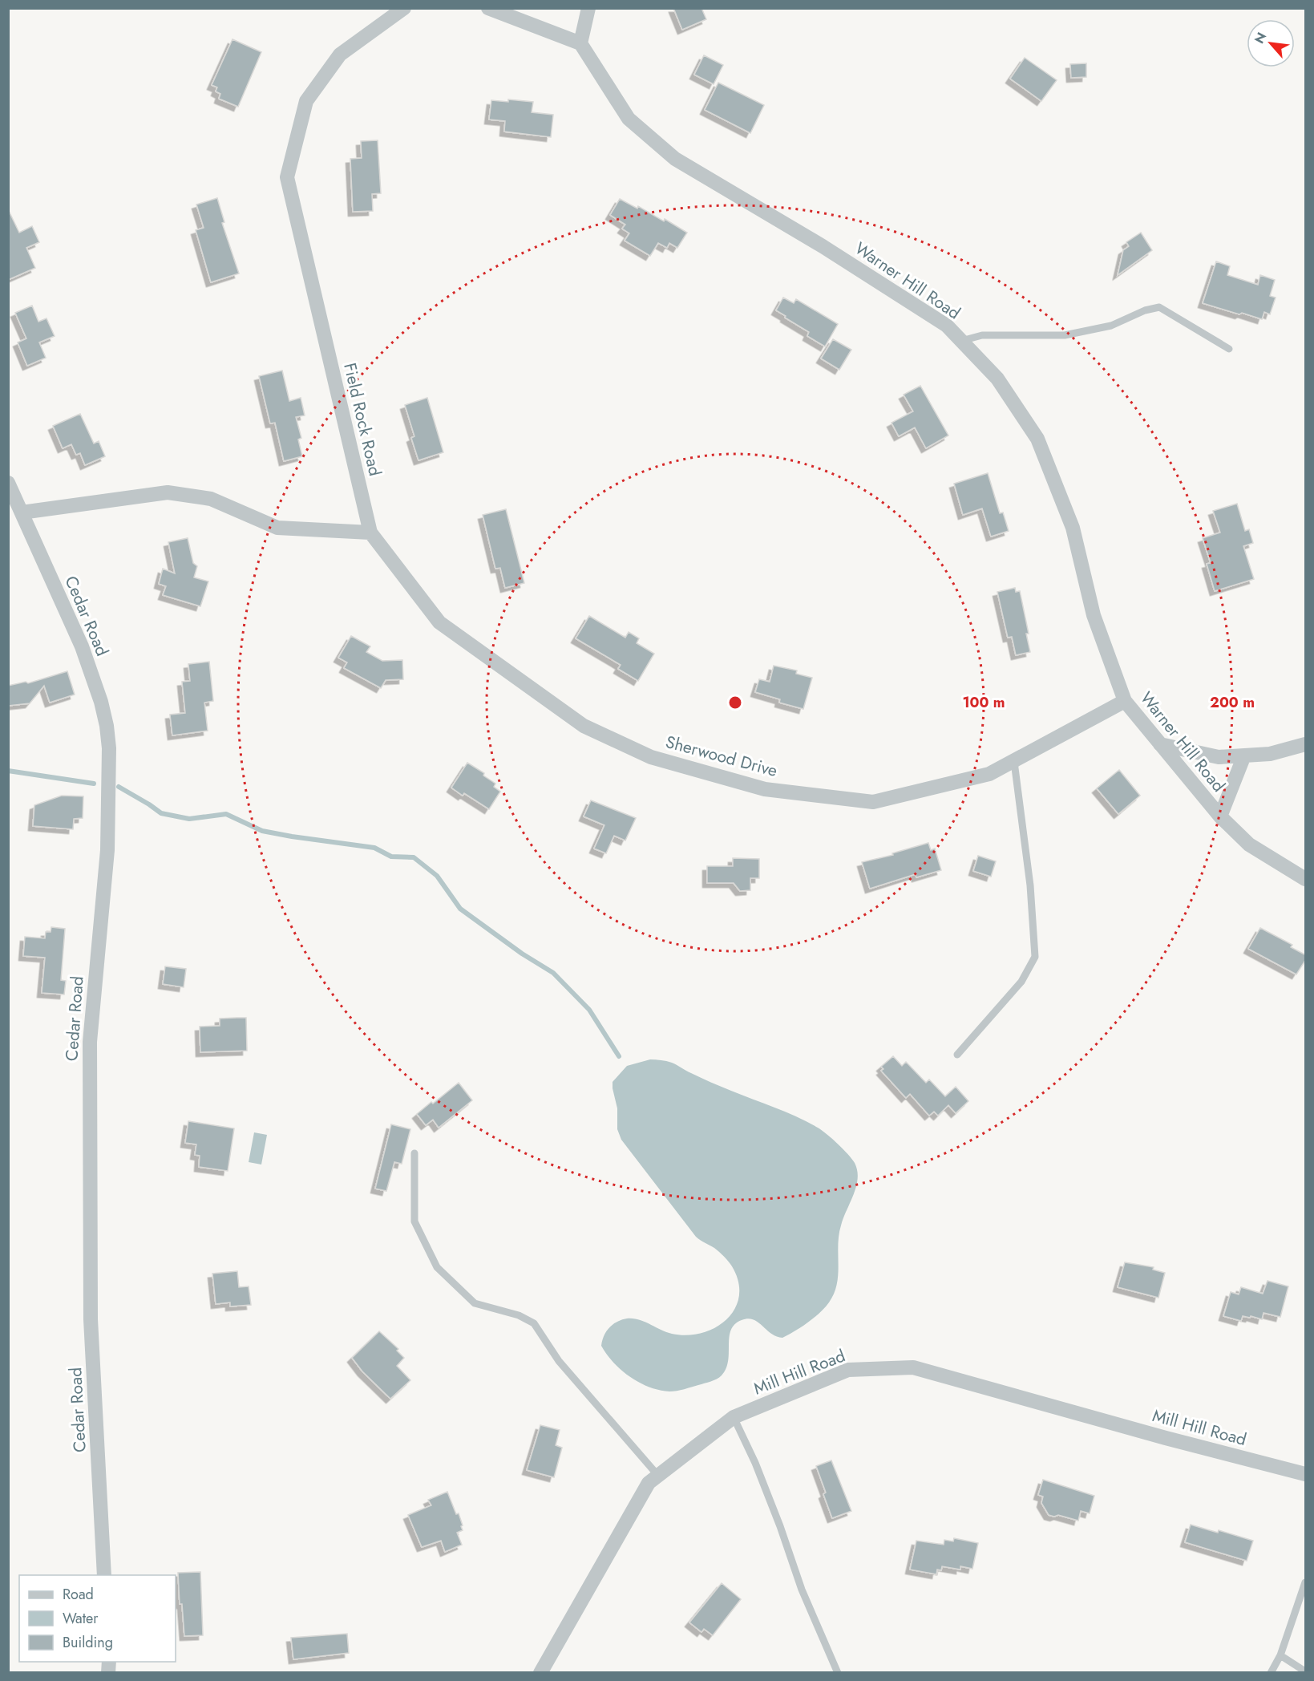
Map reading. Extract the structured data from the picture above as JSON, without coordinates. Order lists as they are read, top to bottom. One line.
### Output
{"streets":{"street":["Warner Hill Road","Field Rock Road","Cedar Road","Sherwood Drive","Mill Hill Road"]},"crossings":[["Warner Hill Road","Sherwood Drive"],["Field Rock Road","Sherwood Drive"]],"legend":["Road","Water","Building"],"north":"top left","rings":["100 m","200 m"]}
